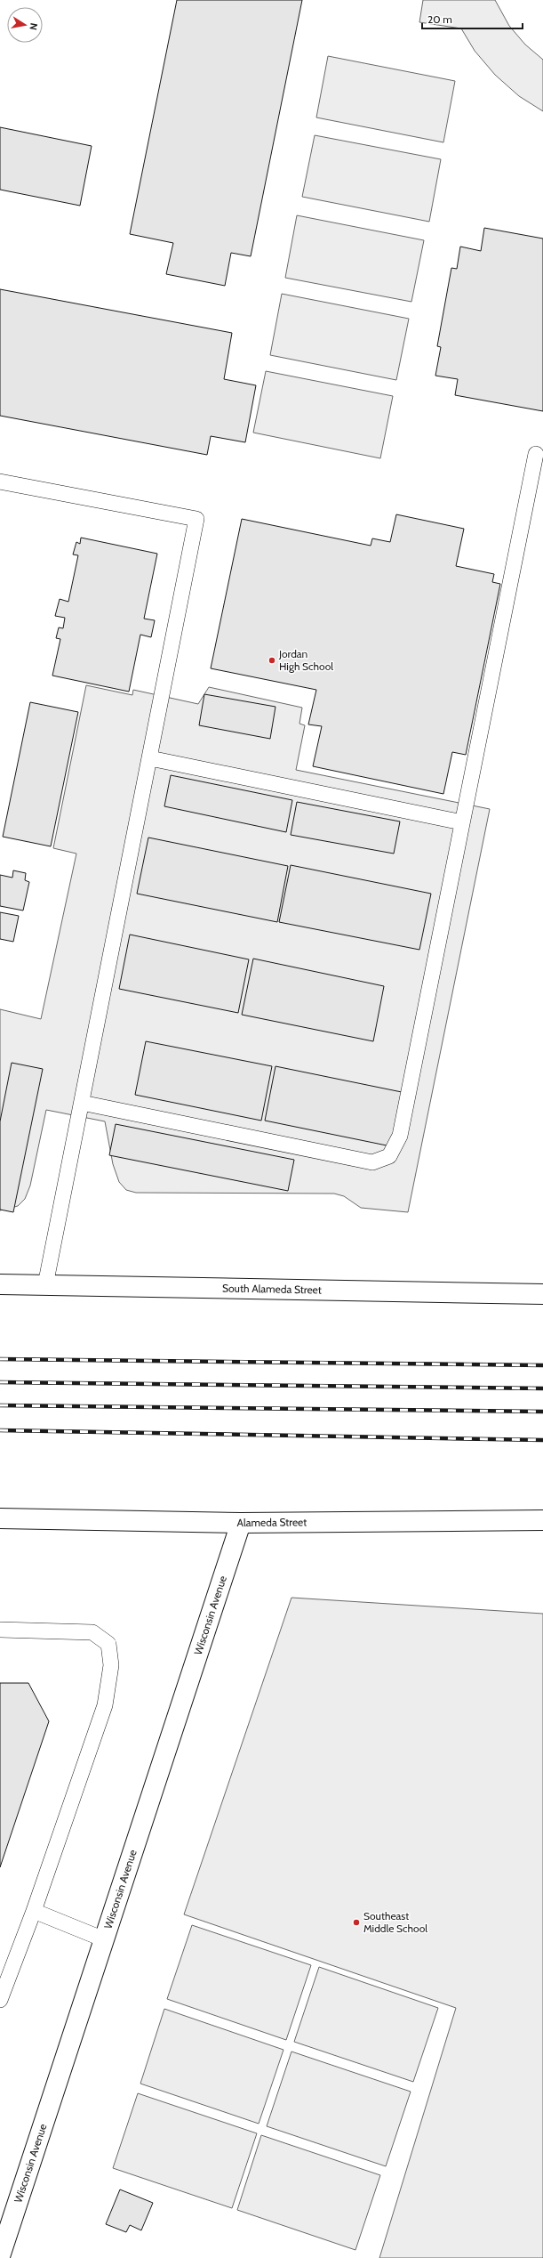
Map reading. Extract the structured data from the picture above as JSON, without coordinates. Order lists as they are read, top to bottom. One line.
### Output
{"streets":{"street":["South Alameda Street","Alameda Street","Wisconsin Avenue"]},"crossings":[["Alameda Street","Wisconsin Avenue"]],"places":["Jordan High School","Southeast Middle School"],"scale_bar":"20 m","north":"right"}
